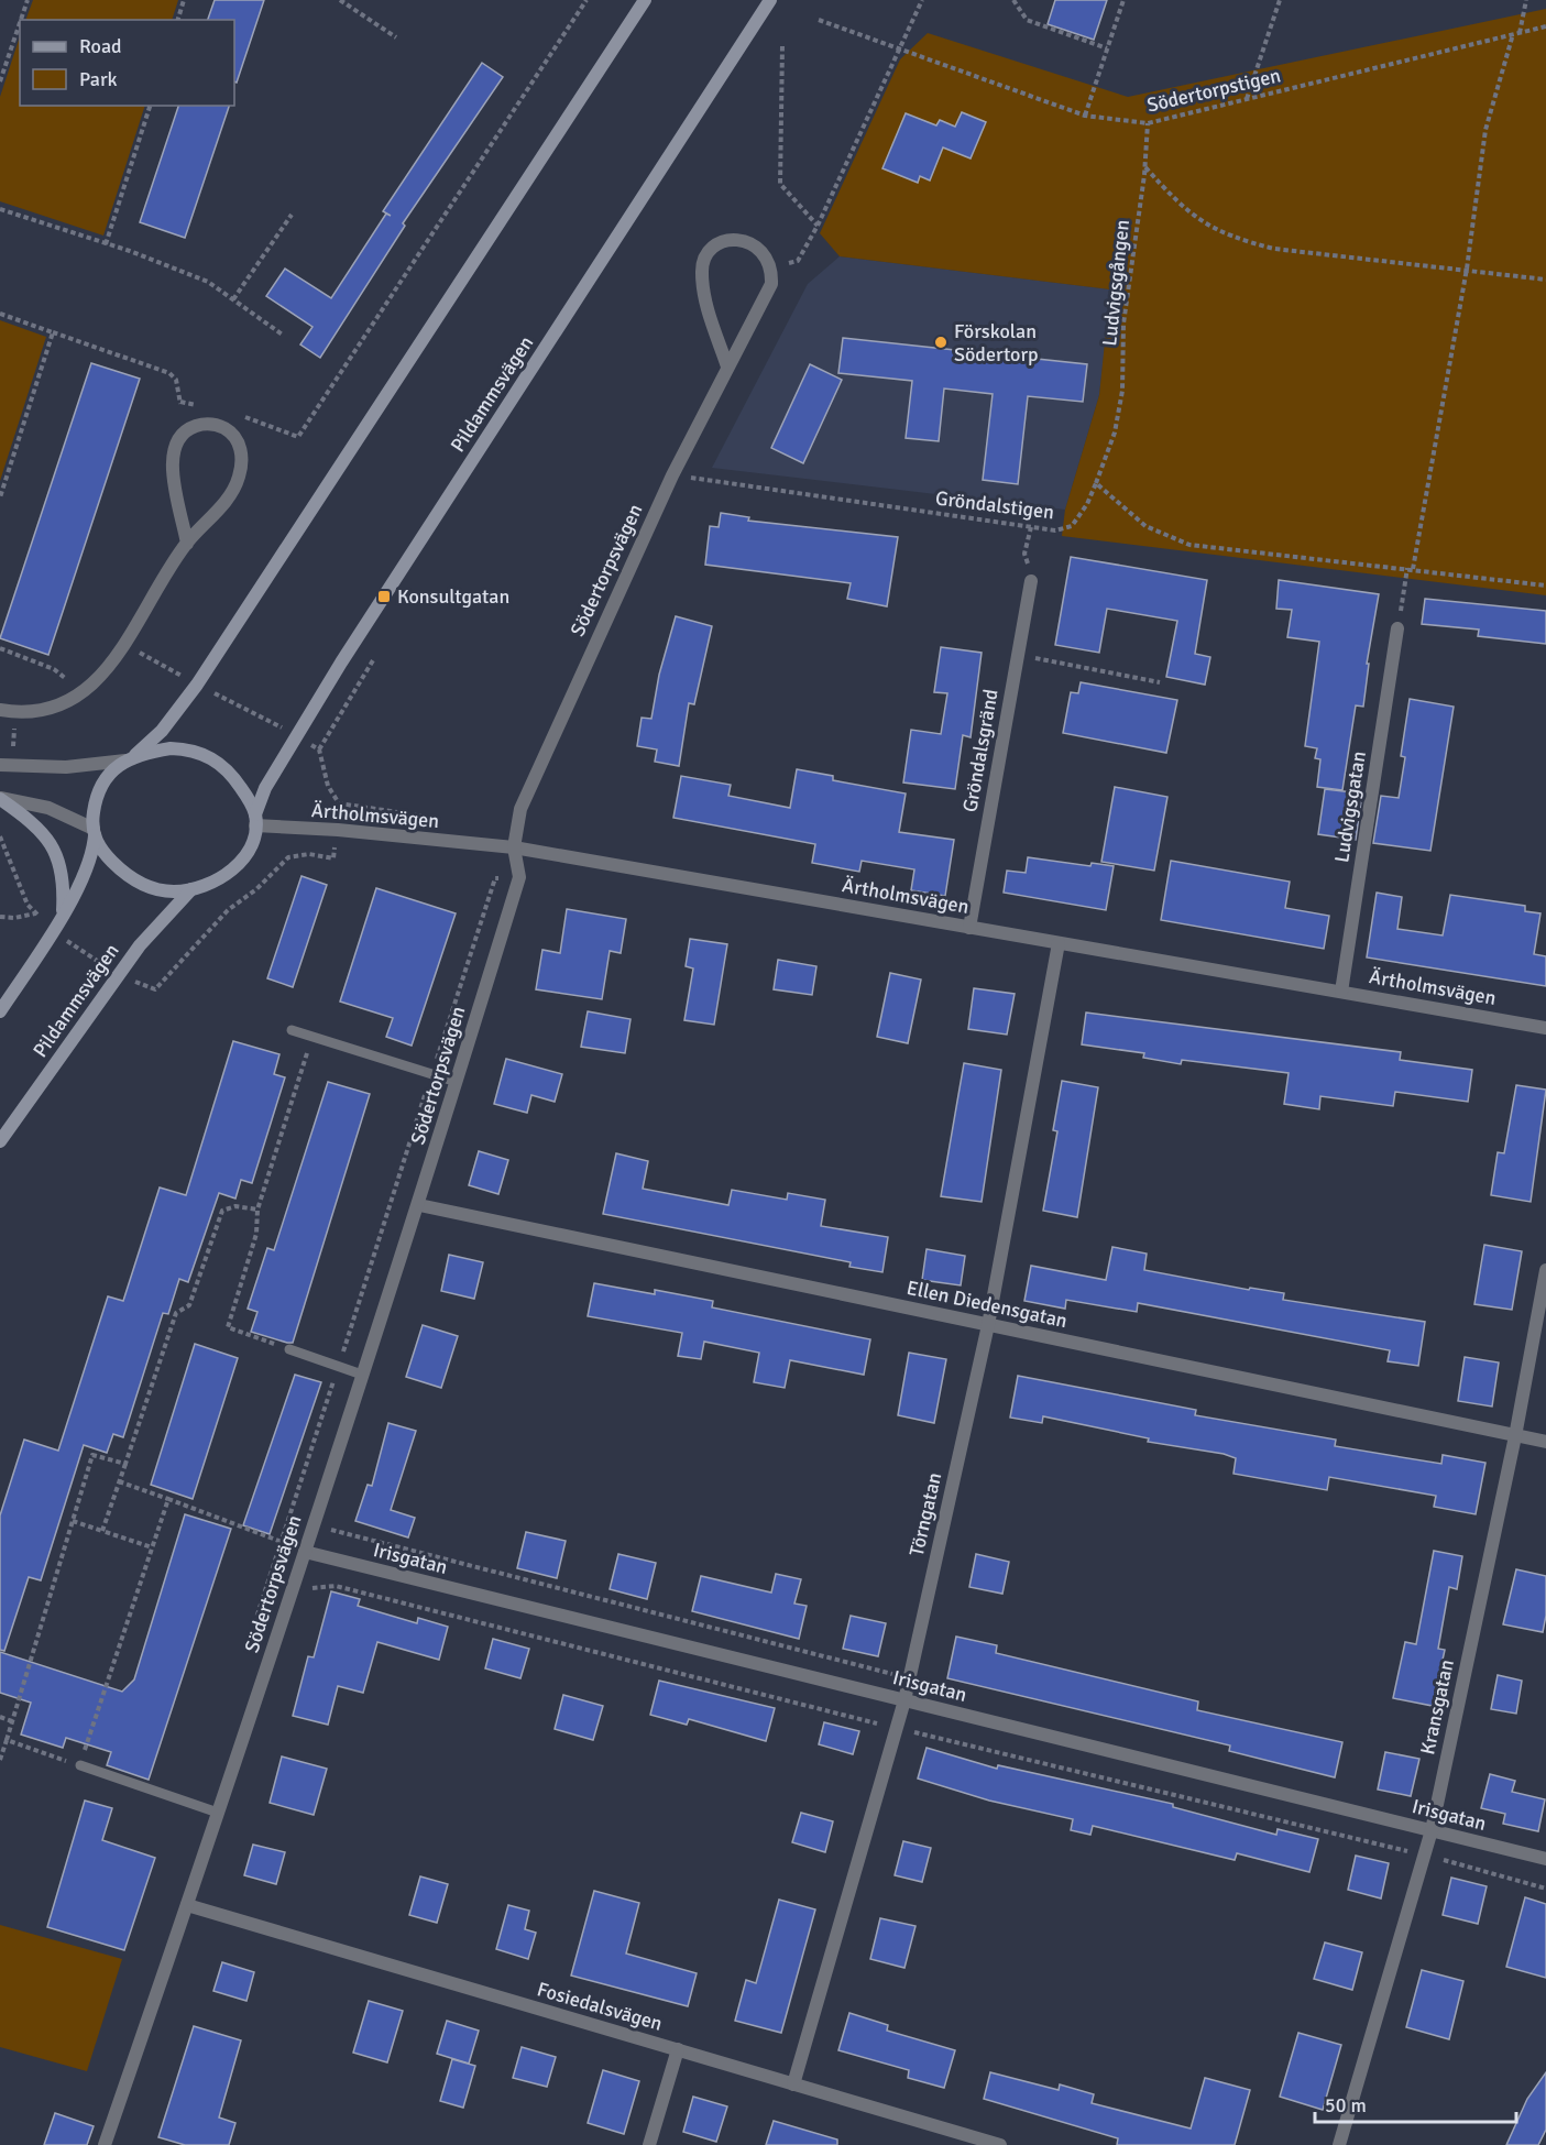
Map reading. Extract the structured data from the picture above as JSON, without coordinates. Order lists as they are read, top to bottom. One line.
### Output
{"streets":{"main road":["Pildammsvägen"],"street":["Södertorpsvägen","Gröndalsgränd","Ludvigsgatan","Ärtholmsvägen","Ellen Diedensgatan","Törngatan","Irisgatan","Kransgatan","Fosiedalsvägen"],"path":["Södertorpstigen","Ludvigsgången","Gröndalstigen"]},"crossings":[["Södertorpstigen","Ludvigsgången"],["Ludvigsgången","Gröndalstigen"],["Pildammsvägen","Ärtholmsvägen"],["Gröndalstigen","Södertorpsvägen"],["Södertorpsvägen","Ärtholmsvägen"],["Södertorpsvägen","Ellen Diedensgatan"],["Södertorpsvägen","Irisgatan"],["Södertorpsvägen","Fosiedalsvägen"],["Gröndalsgränd","Ärtholmsvägen"],["Ludvigsgatan","Ärtholmsvägen"],["Ärtholmsvägen","Törngatan"],["Ellen Diedensgatan","Törngatan"],["Ellen Diedensgatan","Kransgatan"],["Törngatan","Irisgatan"],["Törngatan","Fosiedalsvägen"],["Irisgatan","Kransgatan"]],"places":{"other":["Förskolan Södertorp"],"transit":["Konsultgatan"]},"legend":["Road","Park"],"scale_bar":"50 m"}
